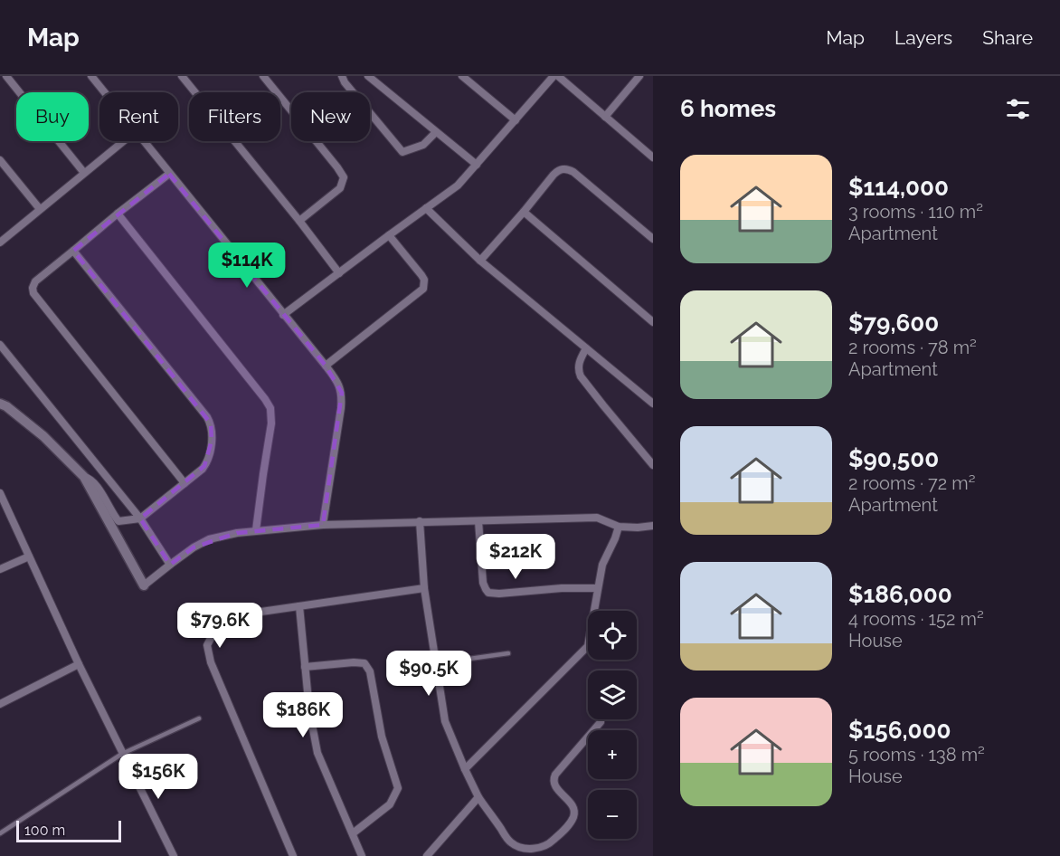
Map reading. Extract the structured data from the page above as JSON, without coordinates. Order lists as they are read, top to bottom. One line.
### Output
{"scale_bar":"100 m","page":{"header":"Map","nav":["Map","Layers","Share"],"heading":"6 homes","chip":["Buy","Rent","Filters","New"],"list":[{"name":"$114,000","note":"3 rooms · 110 m² · Apartment"},{"name":"$79,600","note":"2 rooms · 78 m² · Apartment"},{"name":"$90,500","note":"2 rooms · 72 m² · Apartment"},{"name":"$186,000","note":"4 rooms · 152 m² · House"},{"name":"$156,000","note":"5 rooms · 138 m² · House"}],"price":["$114K","$212K","$79.6K","$90.5K","$186K","$156K"],"map_buttons":["+","−"],"scale":"100 m"}}
